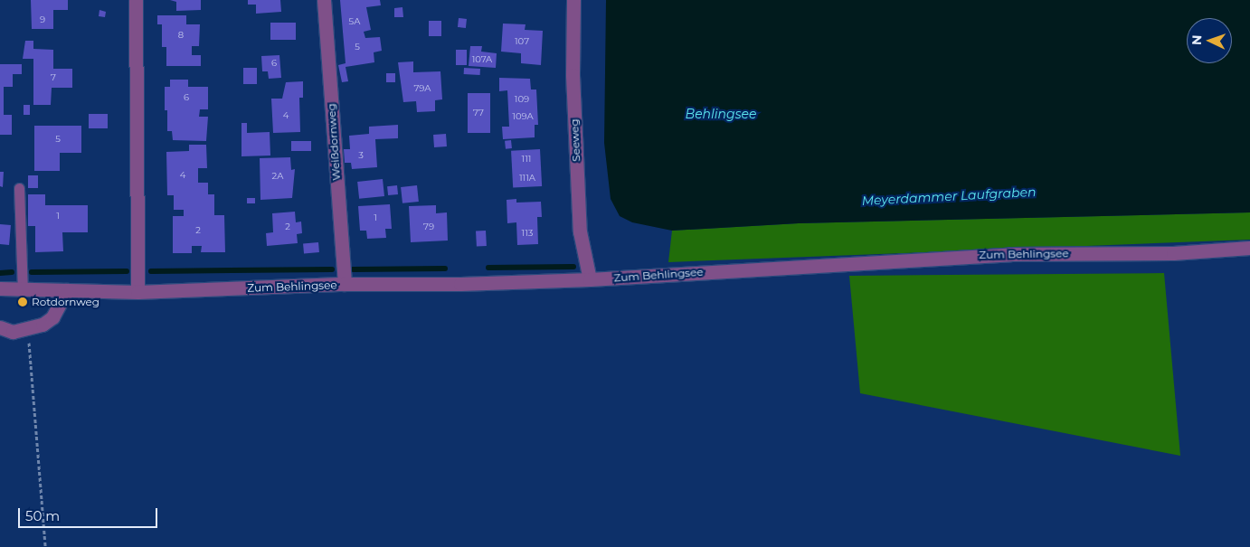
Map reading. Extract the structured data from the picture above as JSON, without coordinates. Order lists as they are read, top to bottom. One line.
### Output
{"streets":{"street":["Seeweg","Weißdornweg","Zum Behlingsee"]},"crossings":[["Seeweg","Zum Behlingsee"],["Weißdornweg","Zum Behlingsee"]],"water":["Behlingsee","Meyerdammer Laufgraben"],"places":["Rotdornweg"],"house_numbers":["9","5A","8","107","5","107A","6","7","79A","6","109","77","4","109A","5","3","111","4","2A","111A","1","1","2","79","2","113"],"scale_bar":"50 m","north":"left"}
